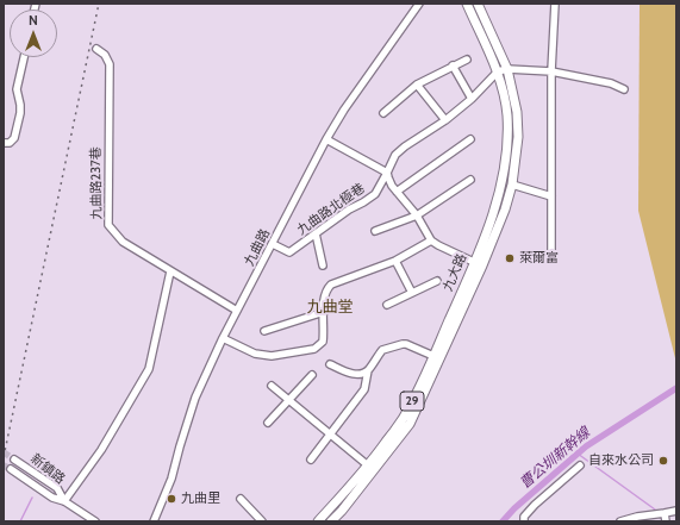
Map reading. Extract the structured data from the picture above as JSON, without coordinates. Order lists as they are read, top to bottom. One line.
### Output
{"streets":{"main road":["九大路","29"],"street":["九曲路237巷","九曲路北極巷","九曲路","新鎮路"]},"crossings":[["九曲路237巷","九曲路"],["九曲路北極巷","九曲路"],["九曲路北極巷","九大路"]],"districts":["九曲堂"],"water":["曹公圳新幹線"],"places":["萊爾富","自來水公司","九曲里"],"north":"top"}
